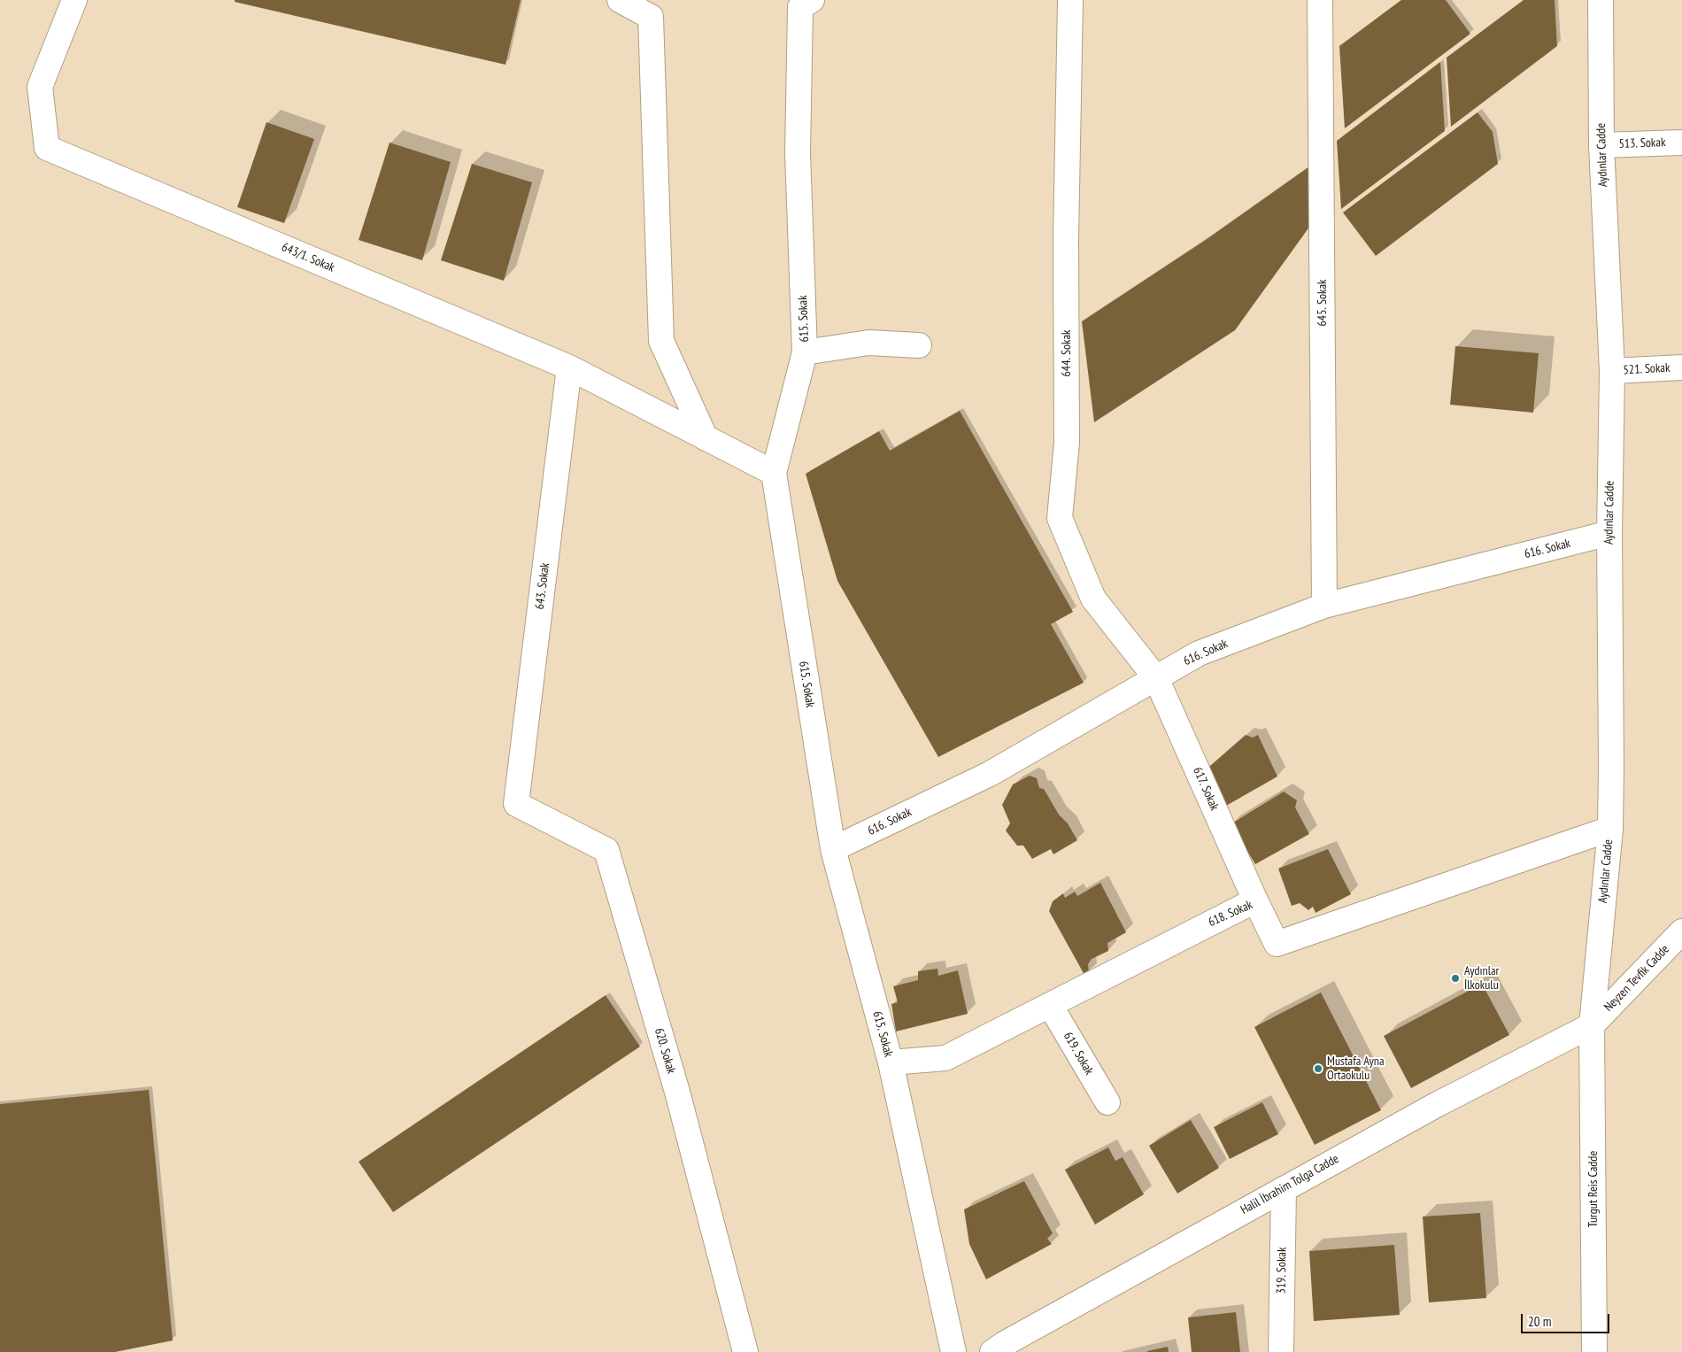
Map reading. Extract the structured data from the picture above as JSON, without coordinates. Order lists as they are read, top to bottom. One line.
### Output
{"streets":{"street":["513. Sokak","Aydınlar Cadde","643/1. Sokak","645. Sokak","615. Sokak","644. Sokak","521. Sokak","616. Sokak","643. Sokak","617. Sokak","618. Sokak","Neyzen Tevfik Cadde","620. Sokak","619. Sokak","Halil İbrahim Tolga Cadde","Turgut Reis Cadde","319. Sokak"]},"crossings":[["513. Sokak","Aydınlar Cadde"],["Aydınlar Cadde","521. Sokak"],["Aydınlar Cadde","616. Sokak"],["Aydınlar Cadde","618. Sokak"],["Aydınlar Cadde","Neyzen Tevfik Cadde"],["Aydınlar Cadde","Halil İbrahim Tolga Cadde"],["Aydınlar Cadde","Turgut Reis Cadde"],["643/1. Sokak","615. Sokak"],["643/1. Sokak","643. Sokak"],["645. Sokak","616. Sokak"],["615. Sokak","616. Sokak"],["615. Sokak","618. Sokak"],["644. Sokak","616. Sokak"],["644. Sokak","617. Sokak"],["616. Sokak","617. Sokak"],["643. Sokak","620. Sokak"],["617. Sokak","618. Sokak"],["618. Sokak","619. Sokak"],["Neyzen Tevfik Cadde","Halil İbrahim Tolga Cadde"],["Neyzen Tevfik Cadde","Turgut Reis Cadde"],["Halil İbrahim Tolga Cadde","Turgut Reis Cadde"],["Halil İbrahim Tolga Cadde","319. Sokak"]],"places":["Aydınlar İlkokulu","Mustafa Ayna Ortaokulu"],"scale_bar":"20 m"}
